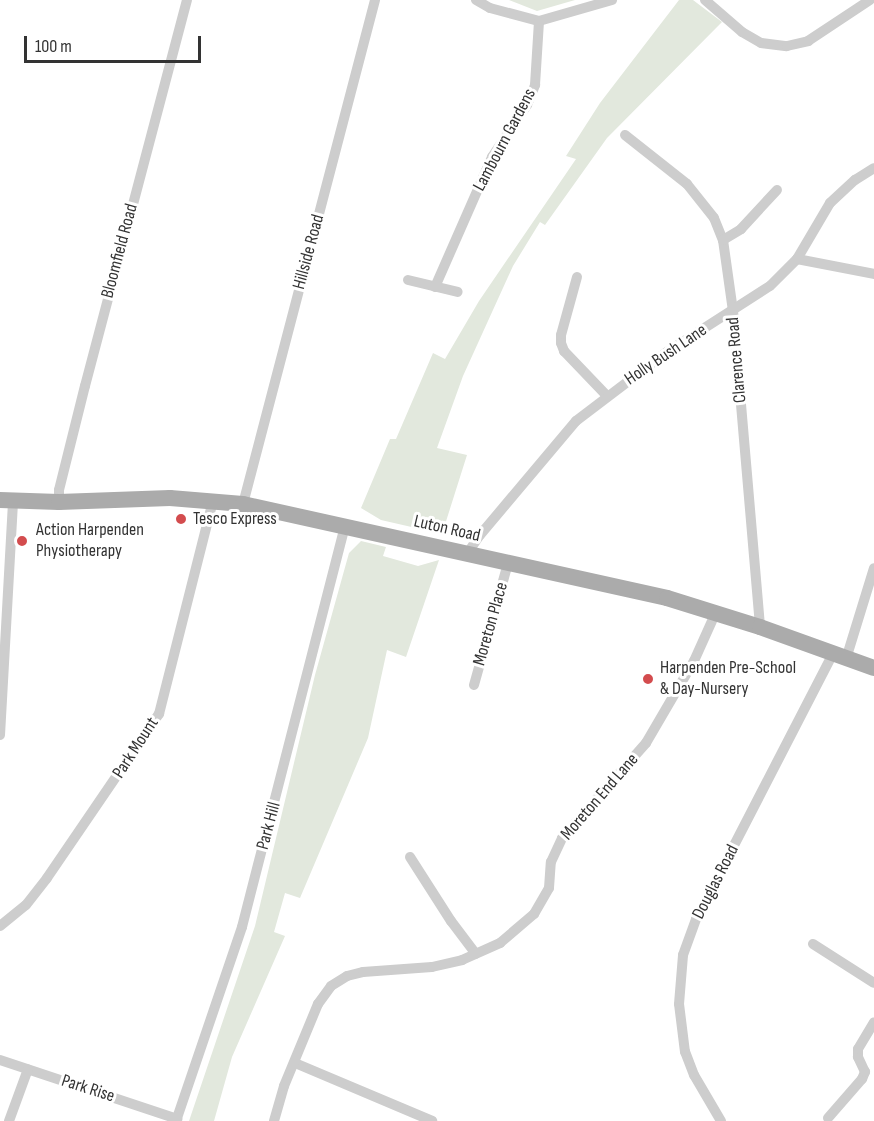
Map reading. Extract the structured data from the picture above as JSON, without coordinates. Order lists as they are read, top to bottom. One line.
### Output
{"streets":{"main road":["Luton Road"],"street":["Lambourn Gardens","Bloomfield Road","Hillside Road","Holly Bush Lane","Clarence Road","Moreton Place","Park Mount","Moreton End Lane","Park Hill","Douglas Road","Park Rise"]},"crossings":[["Bloomfield Road","Luton Road"],["Hillside Road","Luton Road"],["Holly Bush Lane","Clarence Road"],["Holly Bush Lane","Luton Road"],["Clarence Road","Luton Road"],["Luton Road","Moreton Place"],["Luton Road","Park Mount"],["Luton Road","Moreton End Lane"],["Luton Road","Park Hill"],["Luton Road","Douglas Road"],["Park Hill","Park Rise"]],"places":["Tesco Express","Action Harpenden Physiotherapy","Harpenden Pre-School & Day-Nursery"],"scale_bar":"100 m"}
